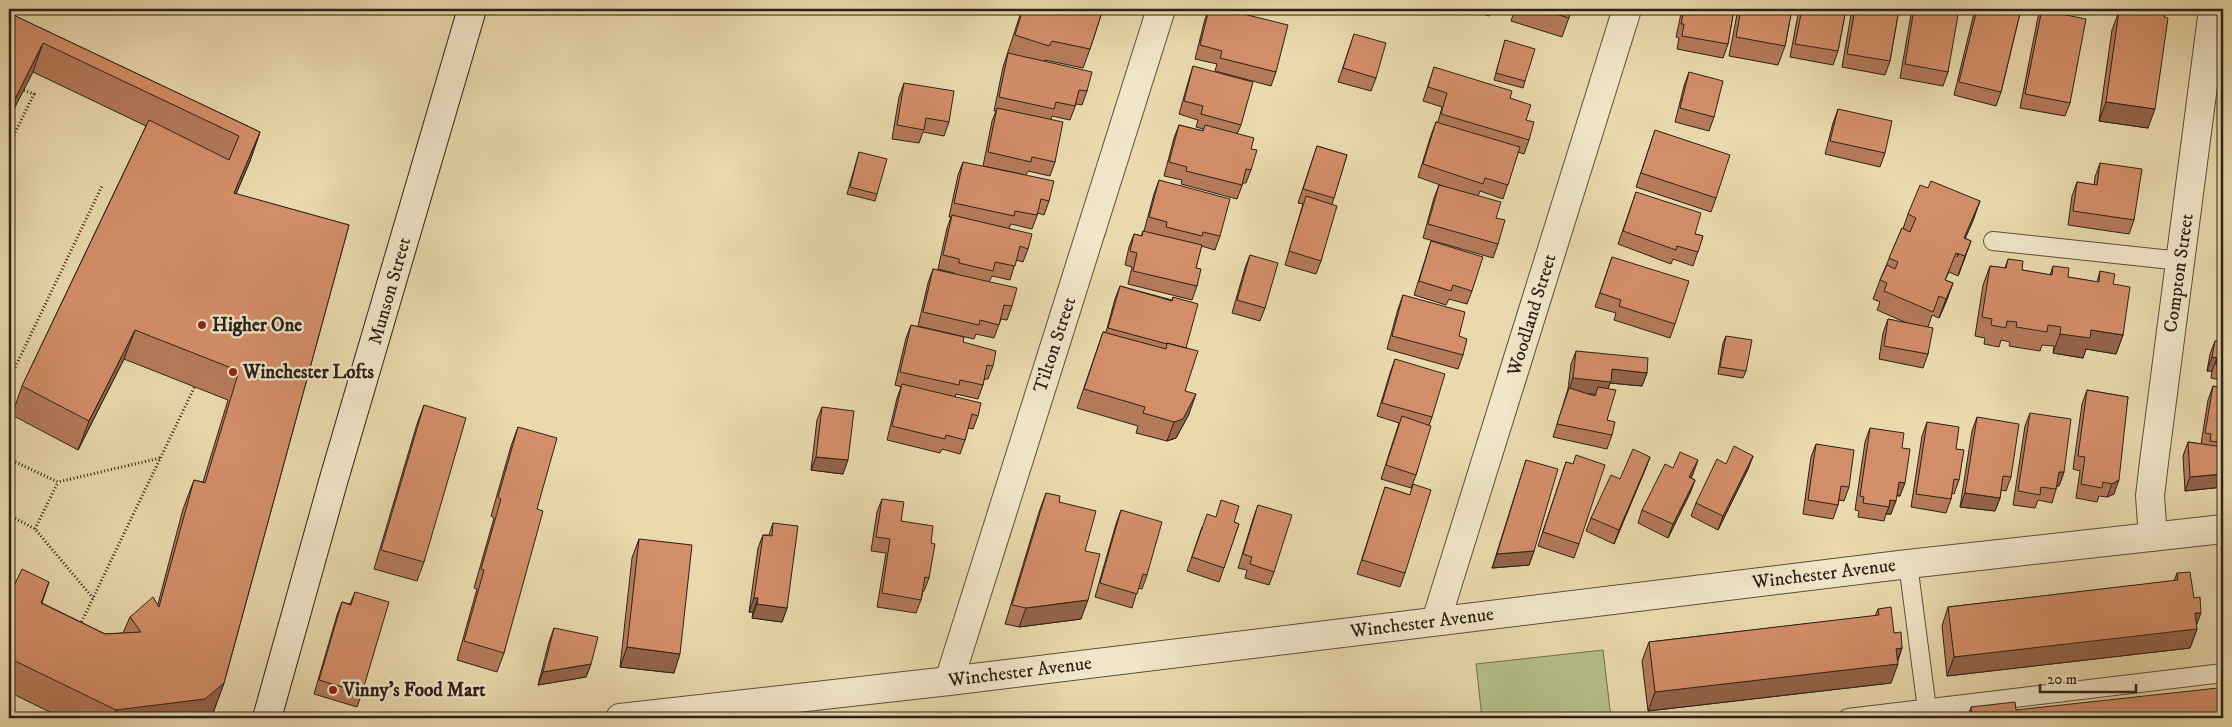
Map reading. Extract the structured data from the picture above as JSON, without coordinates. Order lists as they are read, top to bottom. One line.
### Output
{"streets":{"street":["Compton Street","Munson Street","Woodland Street","Tilton Street","Winchester Avenue"]},"crossings":[["Compton Street","Winchester Avenue"],["Woodland Street","Winchester Avenue"],["Tilton Street","Winchester Avenue"]],"places":["Higher One","Winchester Lofts","Vinny's Food Mart"],"scale_bar":"20 m"}
